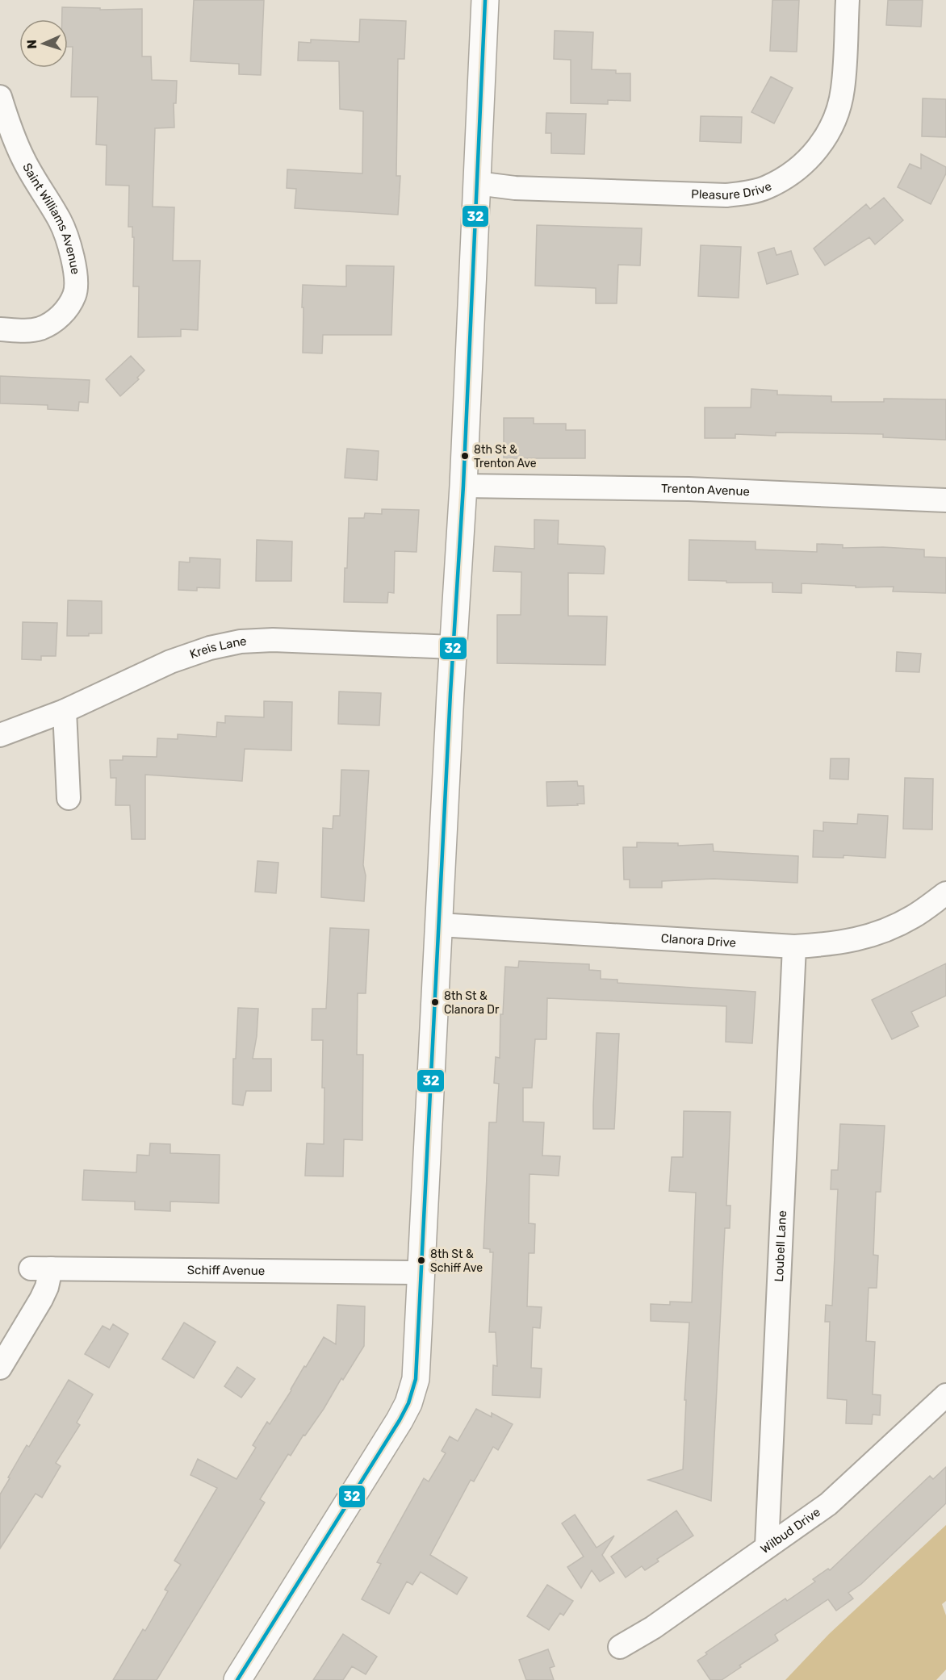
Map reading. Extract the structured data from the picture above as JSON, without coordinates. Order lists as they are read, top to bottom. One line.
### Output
{"streets":{"street":["Pleasure Drive","Saint Williams Avenue","Trenton Avenue","Kreis Lane","Clanora Drive","Loubell Lane","Schiff Avenue","Wilbud Drive"]},"crossings":[["Clanora Drive","Loubell Lane"],["Loubell Lane","Wilbud Drive"]],"places":["8th St & Trenton Ave","8th St & Clanora Dr","8th St & Schiff Ave"],"lines":["transit line 32"],"north":"left"}
